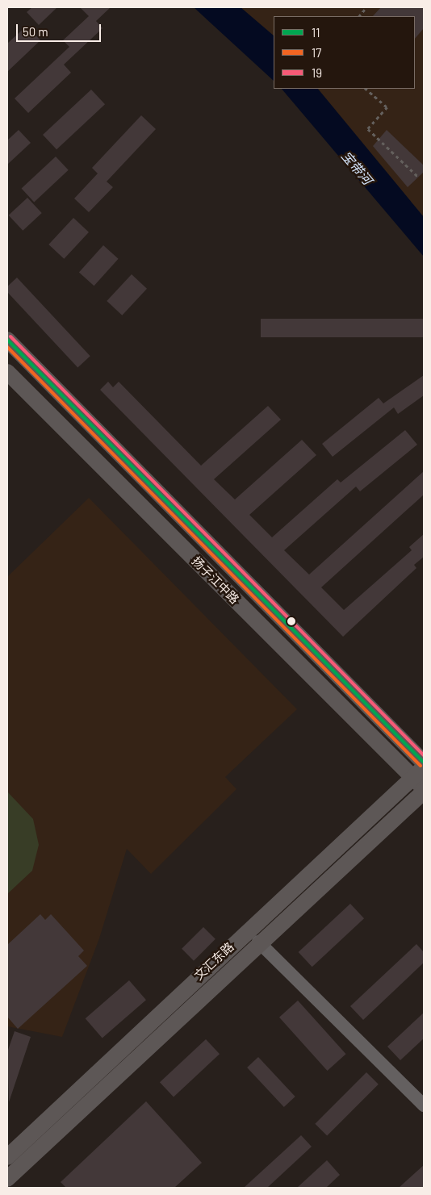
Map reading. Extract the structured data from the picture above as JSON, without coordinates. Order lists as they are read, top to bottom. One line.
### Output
{"streets":{"main road":["扬子江中路","文汇东路"]},"crossings":[["扬子江中路","文汇东路"]],"water":["宝带河"],"lines":["transit line 19","transit line 11","transit line 17"],"legend":["11","17","19"],"scale_bar":"50 m"}
